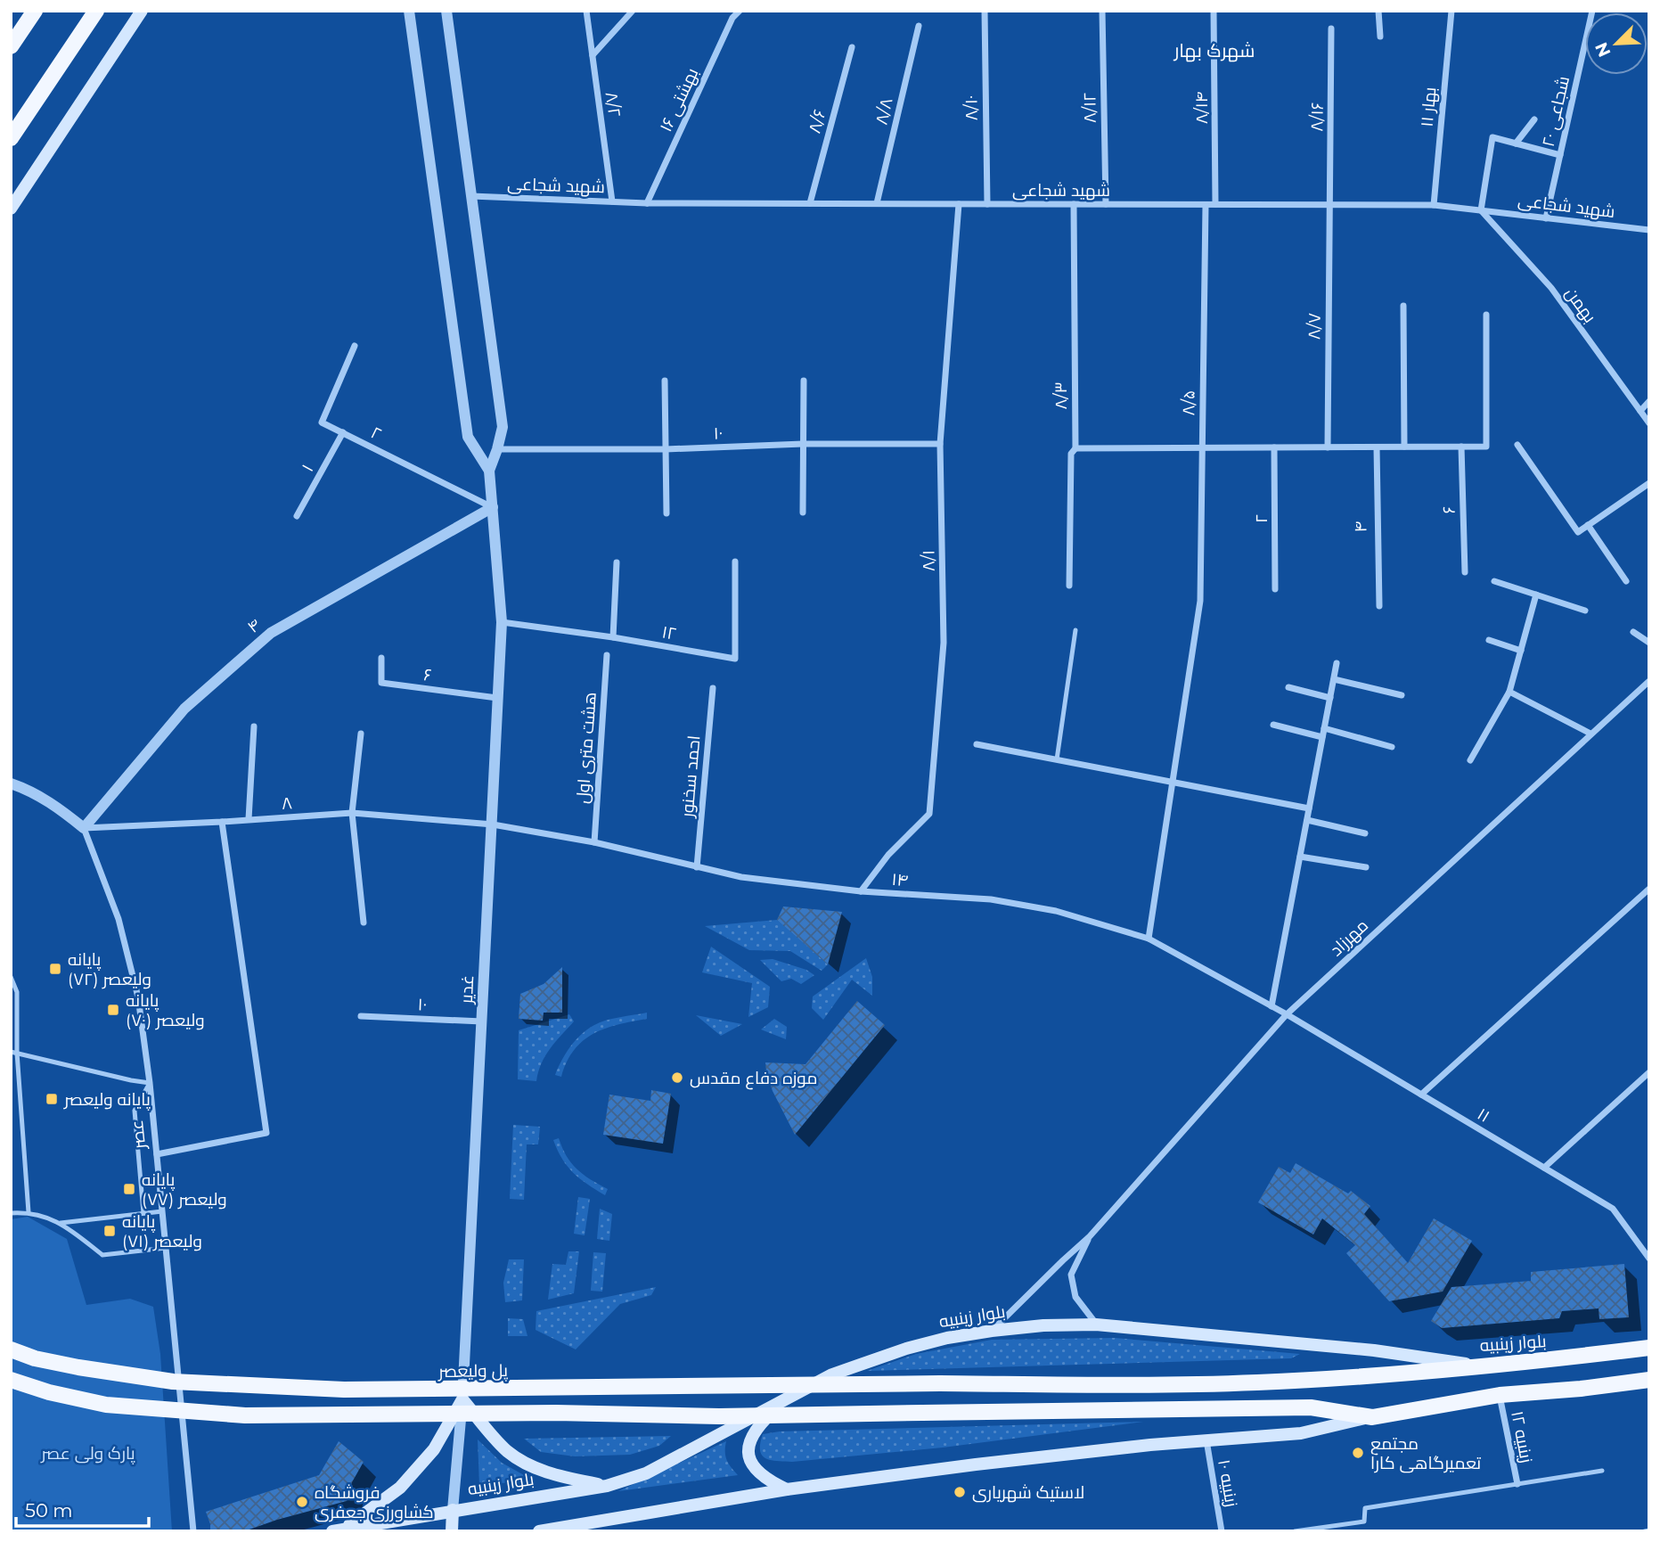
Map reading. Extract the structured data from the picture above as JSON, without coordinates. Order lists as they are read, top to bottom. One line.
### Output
{"streets":{"main road":["بلوار زینبیه","پل ولیعصر"],"street":["۱۶ بهشتی","۸/۲","بهار ۱۱","۸/۱۰","۸/۱۲","۸/۱۴","۸/۸","شجاعی ۲۰","۸/۱۶","۸/۶","شهید شجاعی","بهمن","۸/۷","۸/۳","۸/۵","۲","۱۰","۱","۶","۴","۸/۱","۱۲","هشت متری اول","احمد سخنور","۸","۱۴","مهرزاد","غدیر","۱۱","عصر","زینبیه ۱۲","زینبیه ۱۰"]},"crossings":[["۱۶ بهشتی","شهید شجاعی"],["۸/۲","شهید شجاعی"],["بهار ۱۱","شهید شجاعی"],["۸/۱۰","شهید شجاعی"],["۸/۱۲","شهید شجاعی"],["۸/۱۴","شهید شجاعی"],["۸/۸","شهید شجاعی"],["شجاعی ۲۰","شهید شجاعی"],["۸/۱۶","شهید شجاعی"],["۸/۱۶","۸/۷"],["۸/۶","شهید شجاعی"],["شهید شجاعی","بهمن"],["شهید شجاعی","۸/۷"],["شهید شجاعی","۸/۳"],["شهید شجاعی","۸/۵"],["شهید شجاعی","۸/۱"],["۸/۵","۱۴"],["۲","۱"],["۲","۴"],["۲","غدیر"],["۱۰","۸/۱"],["۱۰","غدیر"],["۶","غدیر"],["۴","۸"],["۴","غدیر"],["۴","عصر"],["۸/۱","۱۴"],["۱۲","غدیر"],["هشت متری اول","۱۴"],["احمد سخنور","۱۴"],["۸","۱۴"],["۸","غدیر"],["۸","عصر"],["۱۴","مهرزاد"],["۱۴","غدیر"],["۱۴","۱۱"],["مهرزاد","۱۱"],["غدیر","بلوار زینبیه"],["بلوار زینبیه","پل ولیعصر"]],"districts":["شهرک بهار"],"parks":["پارک ولی عصر"],"places":{"transit":["پایانه ولیعصر (۷۲)","پایانه ولیعصر (۷۰)","پایانه ولیعصر","پایانه ولیعصر (۷۷)","پایانه ولیعصر (۷۱)"],"other":["موزه دفاع مقدس","مجتمع تعمیرگاهی کارا","لاستیک شهریاری","فروشگاه کشاورزی جعفری"]},"scale_bar":"50 m","north":"bottom left"}
